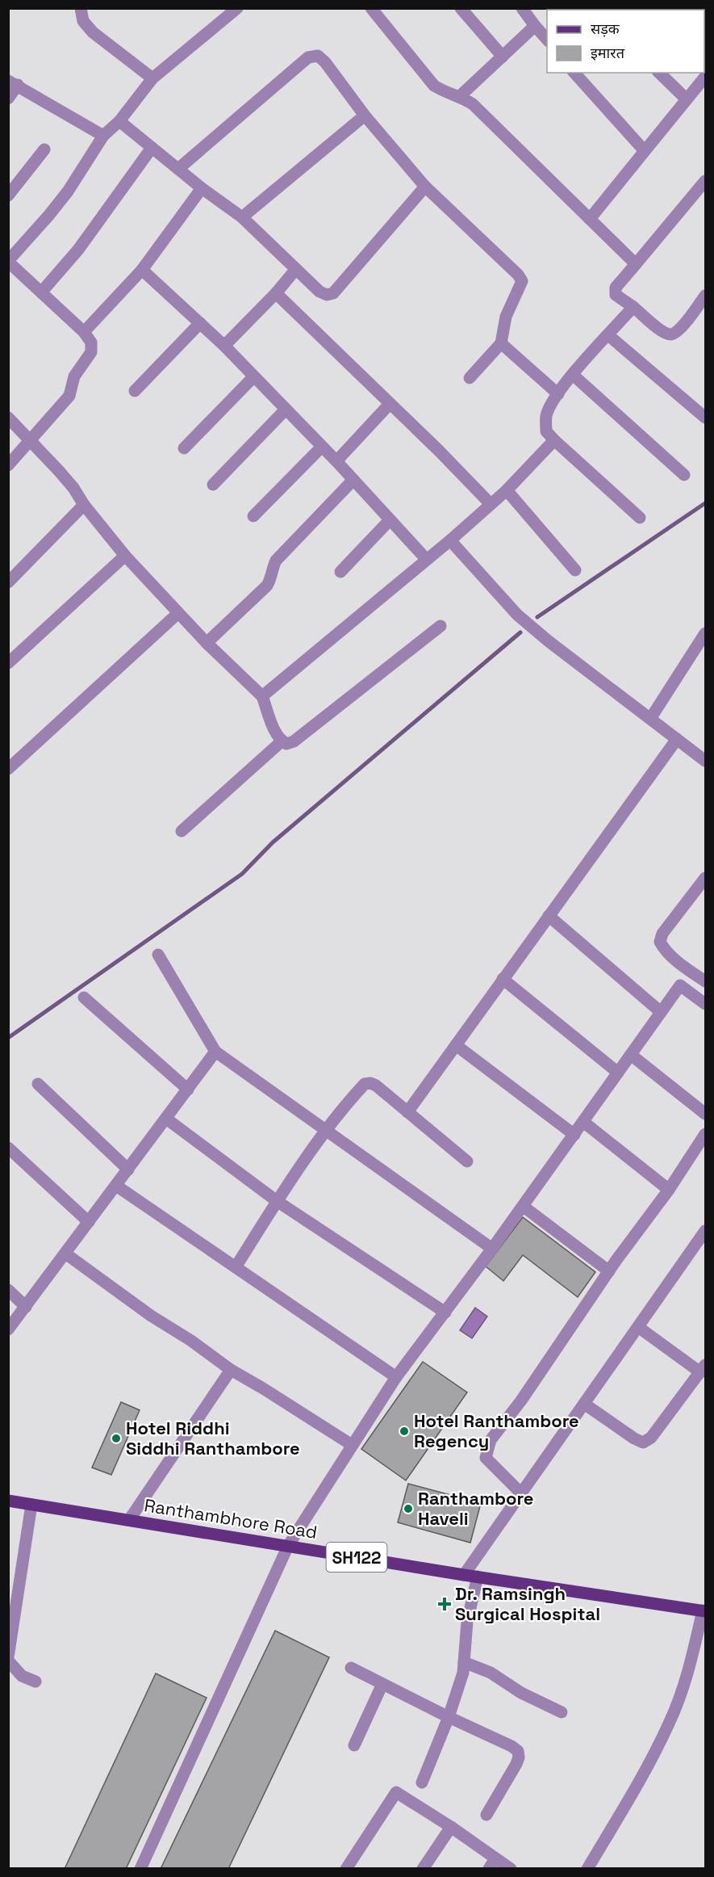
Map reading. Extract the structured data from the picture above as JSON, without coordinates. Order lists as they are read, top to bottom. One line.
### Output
{"streets":{"main road":["Ranthambhore Road","SH122"]},"places":{"other":["Hotel Ranthambore Regency","Hotel Riddhi Siddhi Ranthambore","Ranthambore Haveli"],"health":["Dr. Ramsingh Surgical Hospital"]},"legend":["सड़क","इमारत"]}
